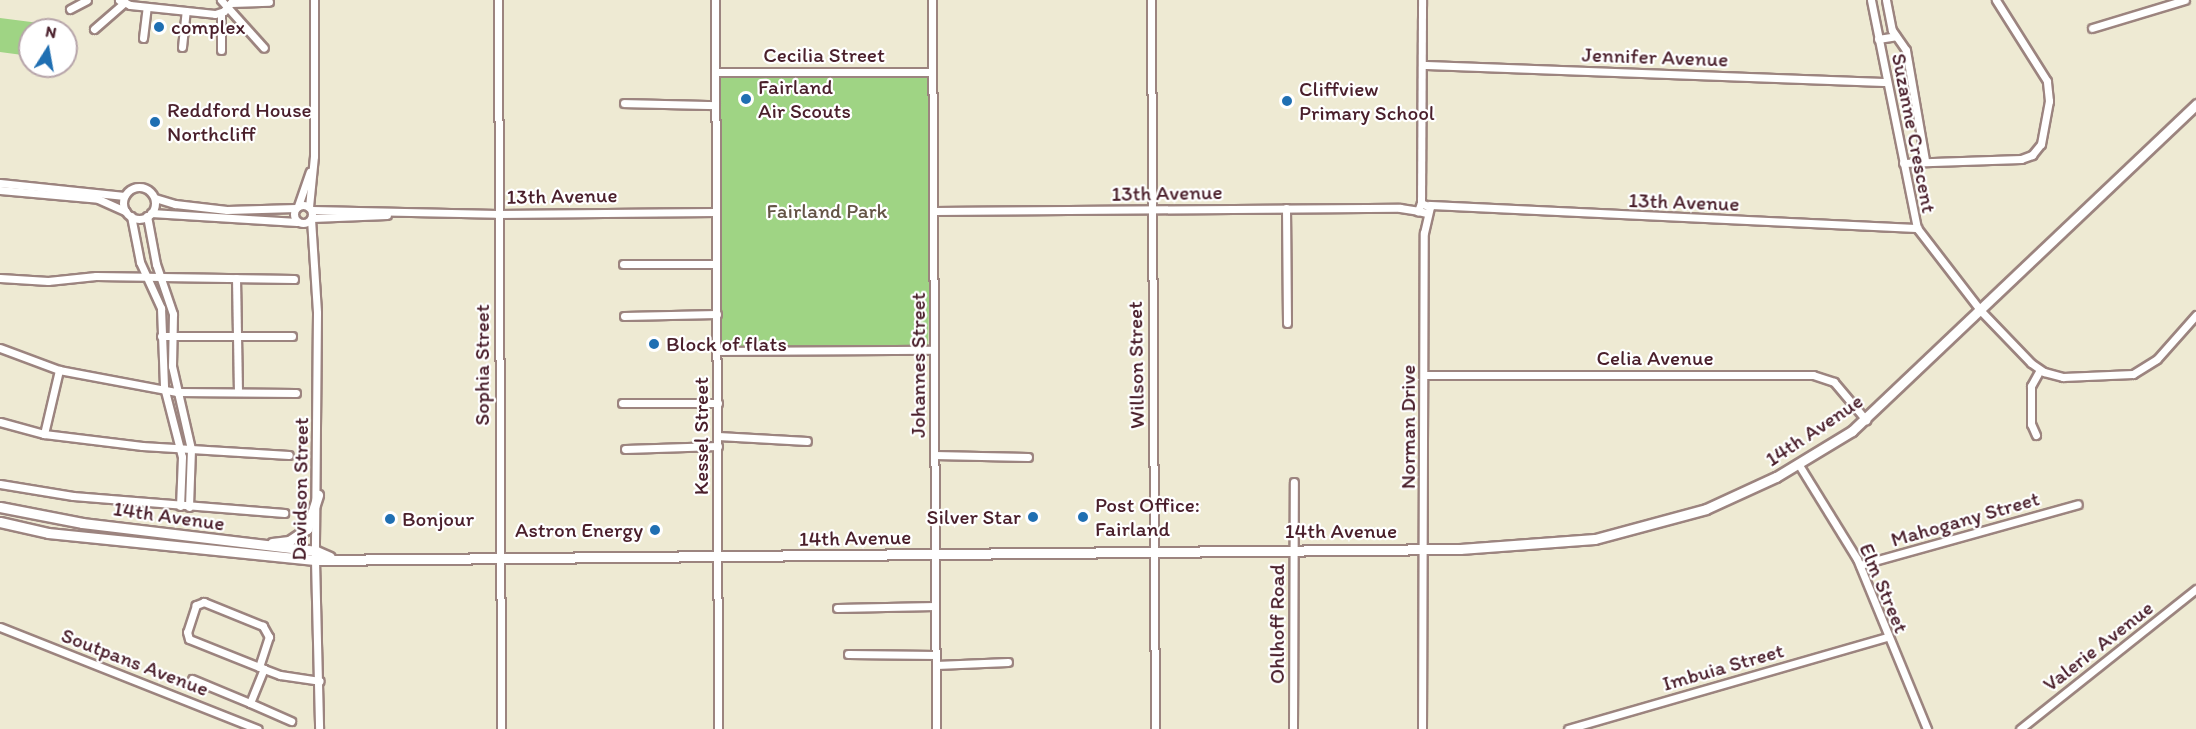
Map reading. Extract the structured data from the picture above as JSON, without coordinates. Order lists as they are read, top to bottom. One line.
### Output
{"streets":{"main road":["14th Avenue"],"street":["Cecilia Street","Jennifer Avenue","Suzanne Crescent","13th Avenue","Celia Avenue","Sophia Street","Johannes Street","Willson Street","Norman Drive","Kessel Street","Davidson Street","Mahogany Street","Elm Street","Ohlhoff Road","Valerie Avenue","Soutpans Avenue","Imbuia Street"]},"crossings":[["Cecilia Street","Johannes Street"],["Cecilia Street","Kessel Street"],["Jennifer Avenue","Suzanne Crescent"],["Jennifer Avenue","Norman Drive"],["Suzanne Crescent","13th Avenue"],["Suzanne Crescent","14th Avenue"],["13th Avenue","Sophia Street"],["13th Avenue","Johannes Street"],["13th Avenue","Willson Street"],["13th Avenue","Norman Drive"],["13th Avenue","Kessel Street"],["13th Avenue","Davidson Street"],["Celia Avenue","Norman Drive"],["Celia Avenue","14th Avenue"],["Sophia Street","14th Avenue"],["Johannes Street","14th Avenue"],["Willson Street","14th Avenue"],["Norman Drive","14th Avenue"],["14th Avenue","Kessel Street"],["14th Avenue","Davidson Street"],["14th Avenue","Elm Street"],["14th Avenue","Ohlhoff Road"],["Mahogany Street","Elm Street"],["Elm Street","Imbuia Street"]],"parks":["Fairland Park"],"places":["complex","Fairland Air Scouts","Cliffview Primary School","Reddford House Northcliff","Block of flats","Silver Star","Post Office: Fairland","Bonjour","Astron Energy"],"north":"top"}
